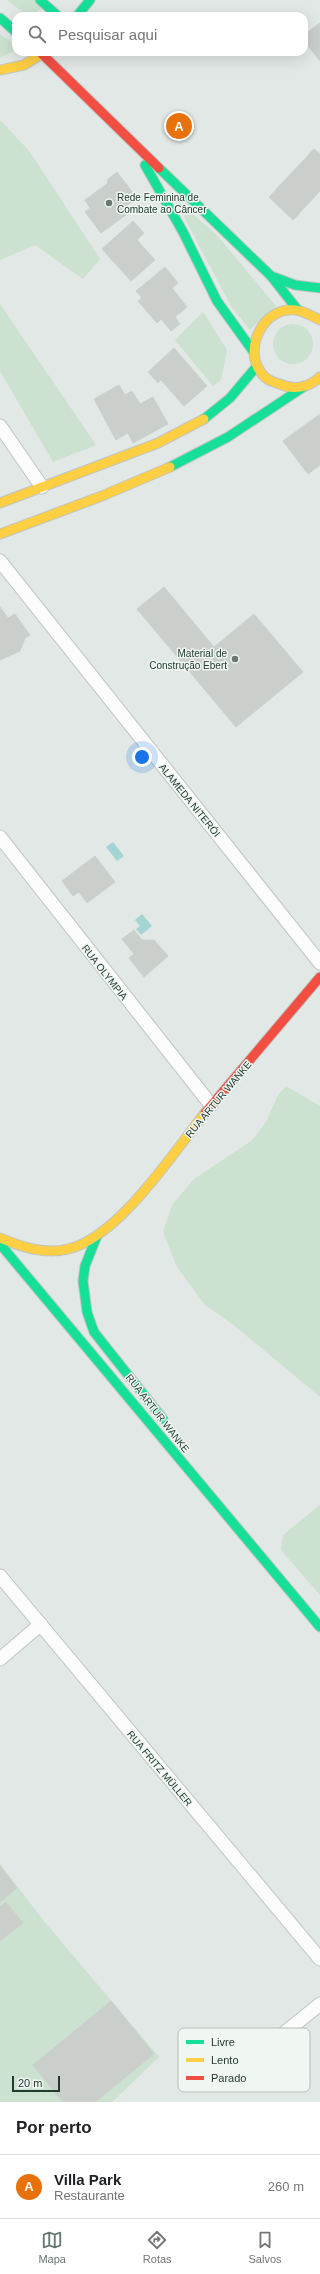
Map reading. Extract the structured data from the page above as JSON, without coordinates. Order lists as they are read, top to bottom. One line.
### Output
{"streets":{"main road":["RUA ARTUR WANKE"],"street":["ALAMEDA NITERÓI","RUA OLYMPIA","RUA FRITZ MÜLLER"]},"crossings":[["RUA OLYMPIA","RUA ARTUR WANKE"]],"places":["Rede Feminina de Combate ao Câncer","Material de Construção Ebert"],"legend":["Livre","Lento","Parado"],"scale_bar":"20 m","page":{"search":"Pesquisar aqui","pins":"A","scale":"20 m","heading":"Por perto","list":[{"mark":"A","name":"Villa Park","note":"Restaurante","value":"260 m"}],"nav":["Mapa","Rotas","Salvos"]}}
